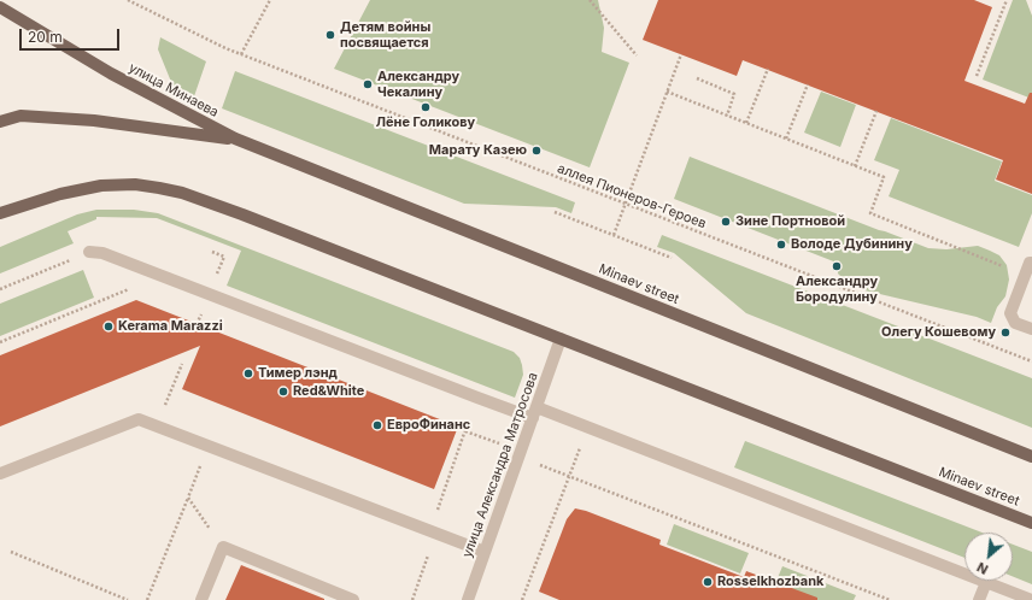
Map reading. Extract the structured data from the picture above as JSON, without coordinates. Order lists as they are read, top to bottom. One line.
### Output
{"streets":{"main road":["улица Минаева","Minaev street"],"street":["улица Александра Матросова"],"path":["аллея Пионеров-Героев"]},"crossings":[["улица Минаева","Minaev street"],["Minaev street","улица Александра Матросова"]],"places":["Детям войны посвящается","Александру Чекалину","Лёне Голикову","Марату Казею","Зине Портновой","Володе Дубинину","Александру Бородулину","Kerama Marazzi","Олегу Кошевому","Тимер лэнд","Red&White","ЕвроФинанс","Rosselkhozbank"],"scale_bar":"20 m","north":"bottom left"}
